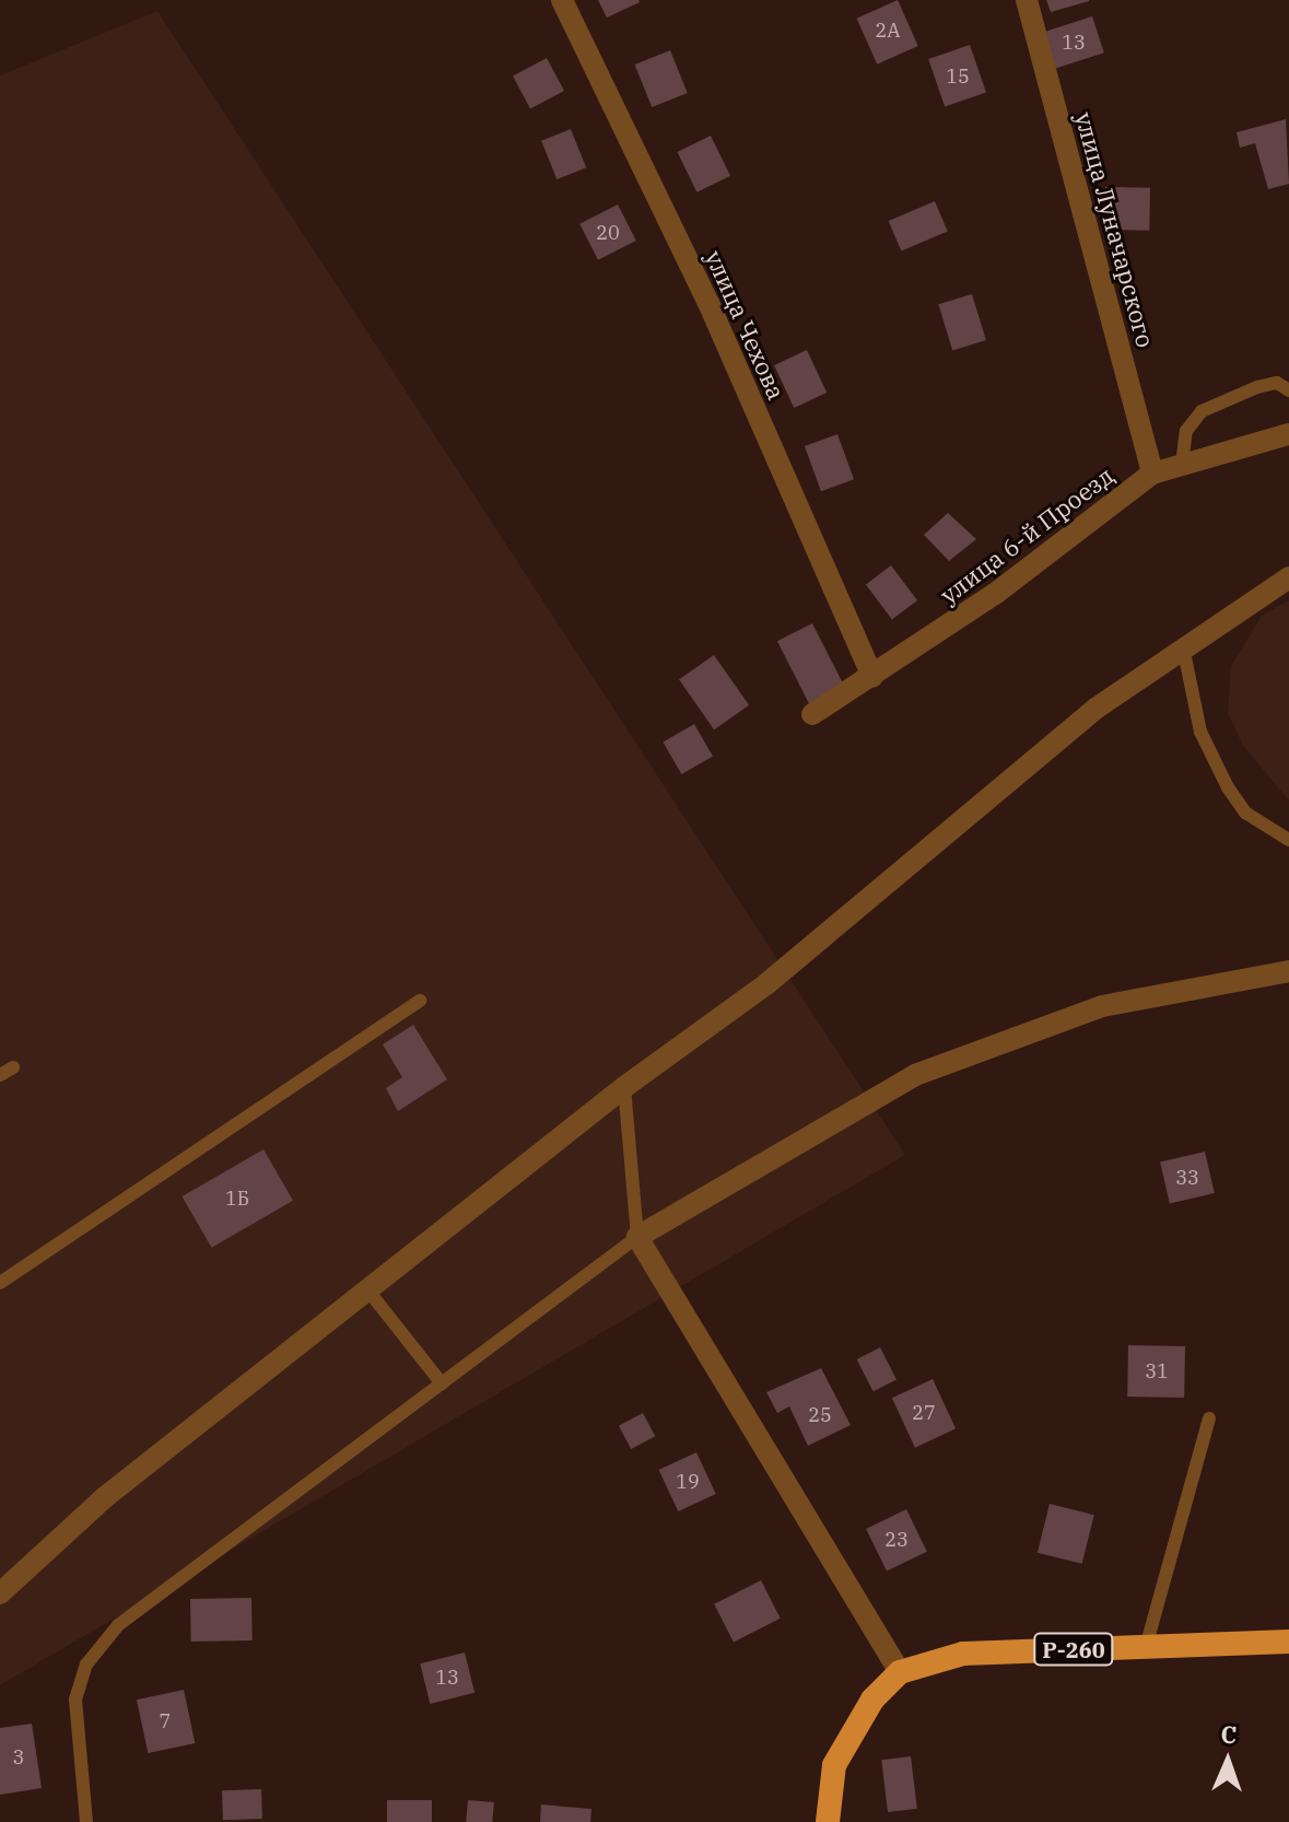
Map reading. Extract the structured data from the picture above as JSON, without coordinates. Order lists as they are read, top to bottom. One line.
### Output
{"streets":{"highway":["Р-260"],"street":["улица Луначарского","улица Чехова","улица 6-й Проезд"]},"crossings":[["улица Луначарского","улица 6-й Проезд"],["улица Чехова","улица 6-й Проезд"]],"house_numbers":["2А","13","15","20","33","1Б","31","27","25","19","23","13","7","3"],"north":"top"}
